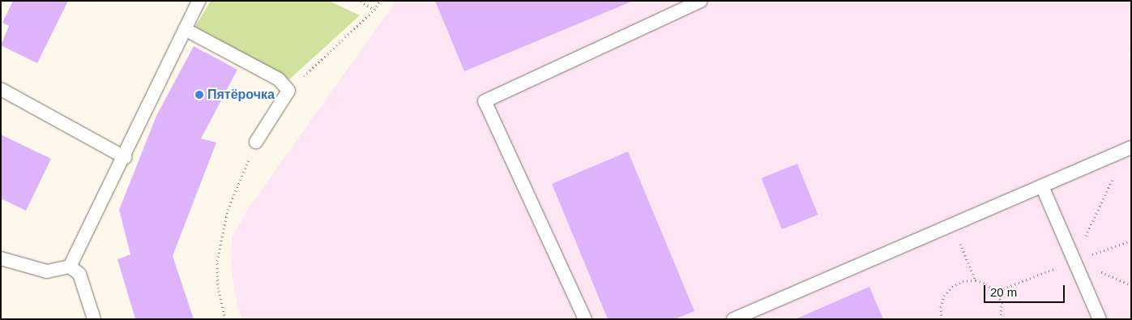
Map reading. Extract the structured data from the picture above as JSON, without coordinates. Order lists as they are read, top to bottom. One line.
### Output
{"places":["Пятёрочка"],"scale_bar":"20 m"}
